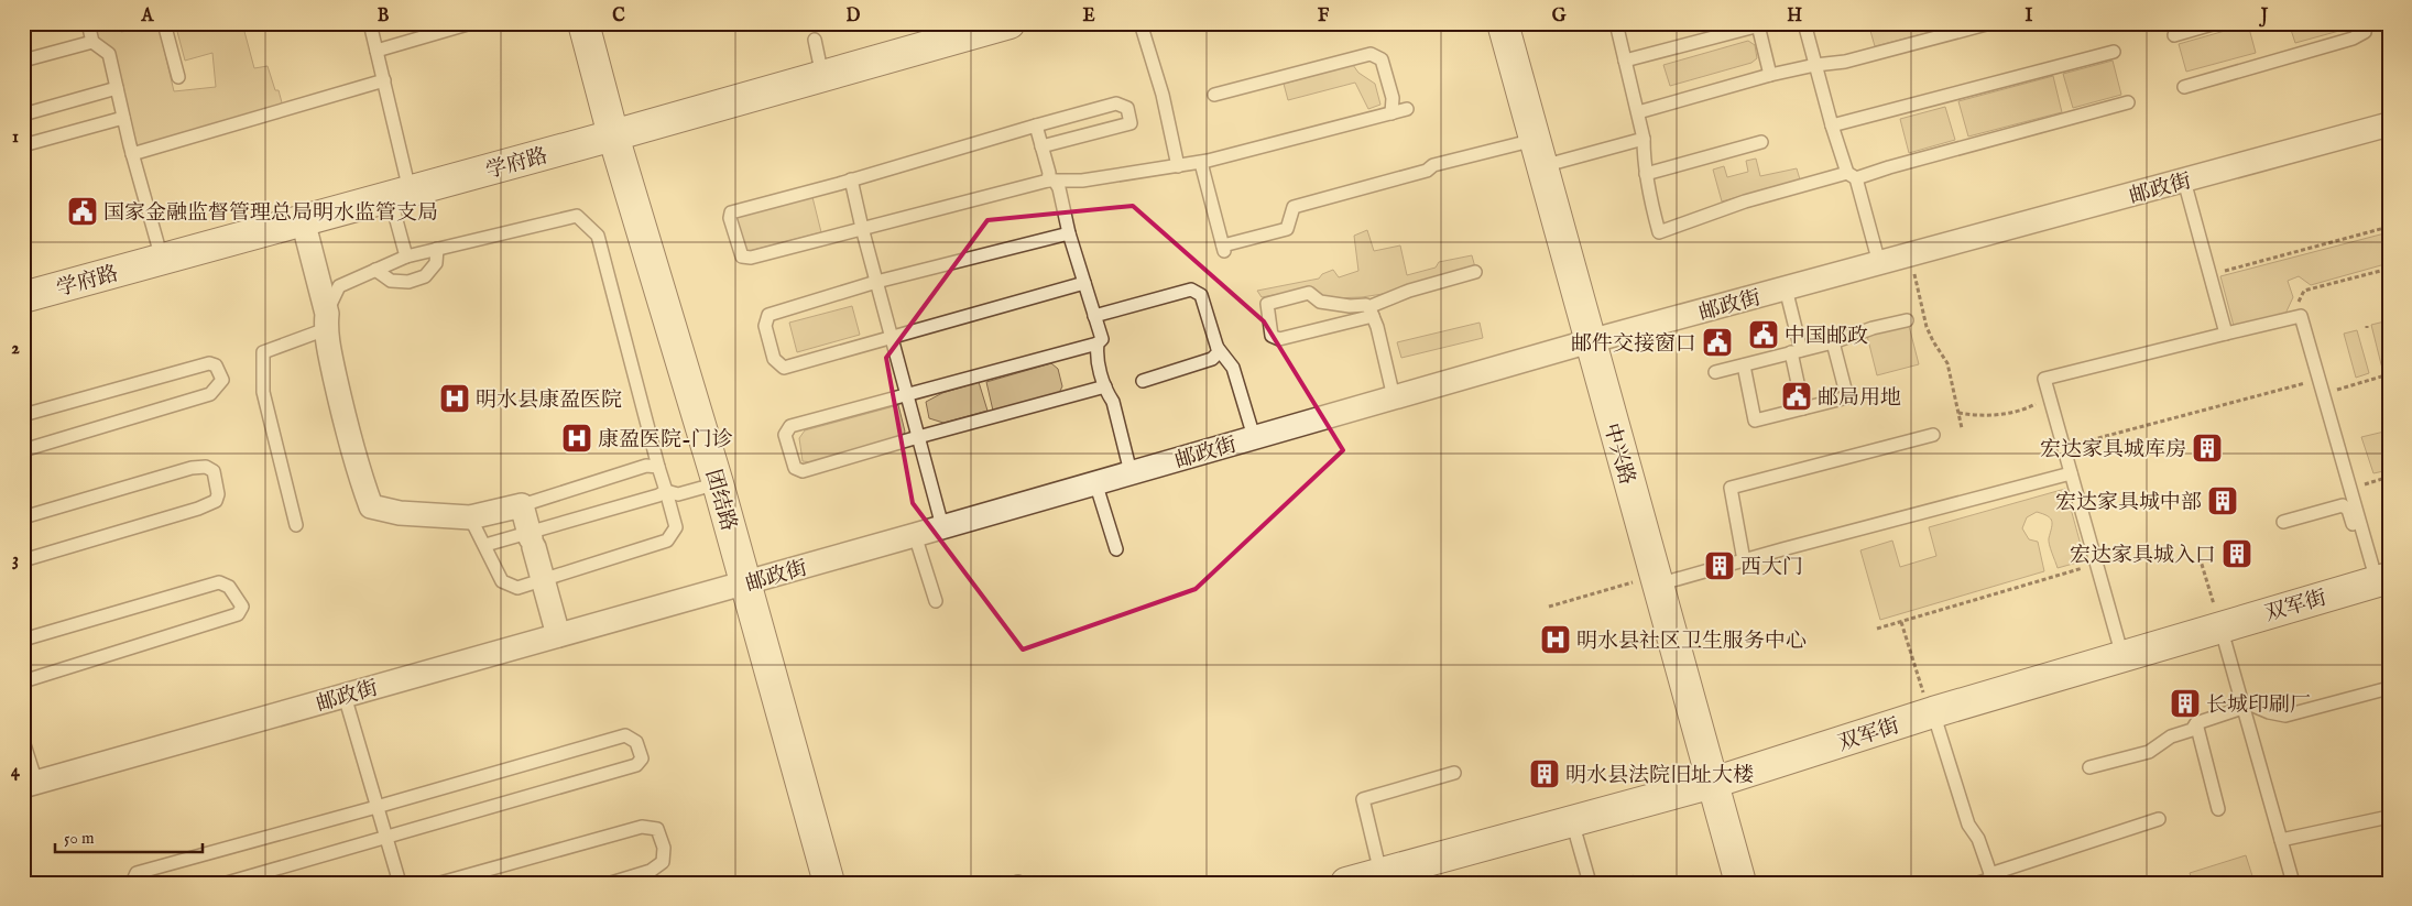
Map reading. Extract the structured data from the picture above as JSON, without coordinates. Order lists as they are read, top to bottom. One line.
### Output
{"streets":{"street":["学府路","邮政街","中兴路","团结路","双军街"]},"crossings":[["学府路","团结路"],["邮政街","中兴路"],["邮政街","团结路"],["中兴路","双军街"]],"places":{"public building":["国家金融监督管理总局明水监管支局","中国邮政","邮件交接窗口","邮局用地"],"hospital":["明水县康盈医院","康盈医院-门诊","明水县社区卫生服务中心"],"building":["宏达家具城库房","宏达家具城中部","宏达家具城入口","西大门","长城印刷厂","明水县法院旧址大楼"]},"scale_bar":"50 m","grid":{"columns":["A","B","C","D","E","F","G","H","I","J"],"rows":["1","2","3","4"]}}
